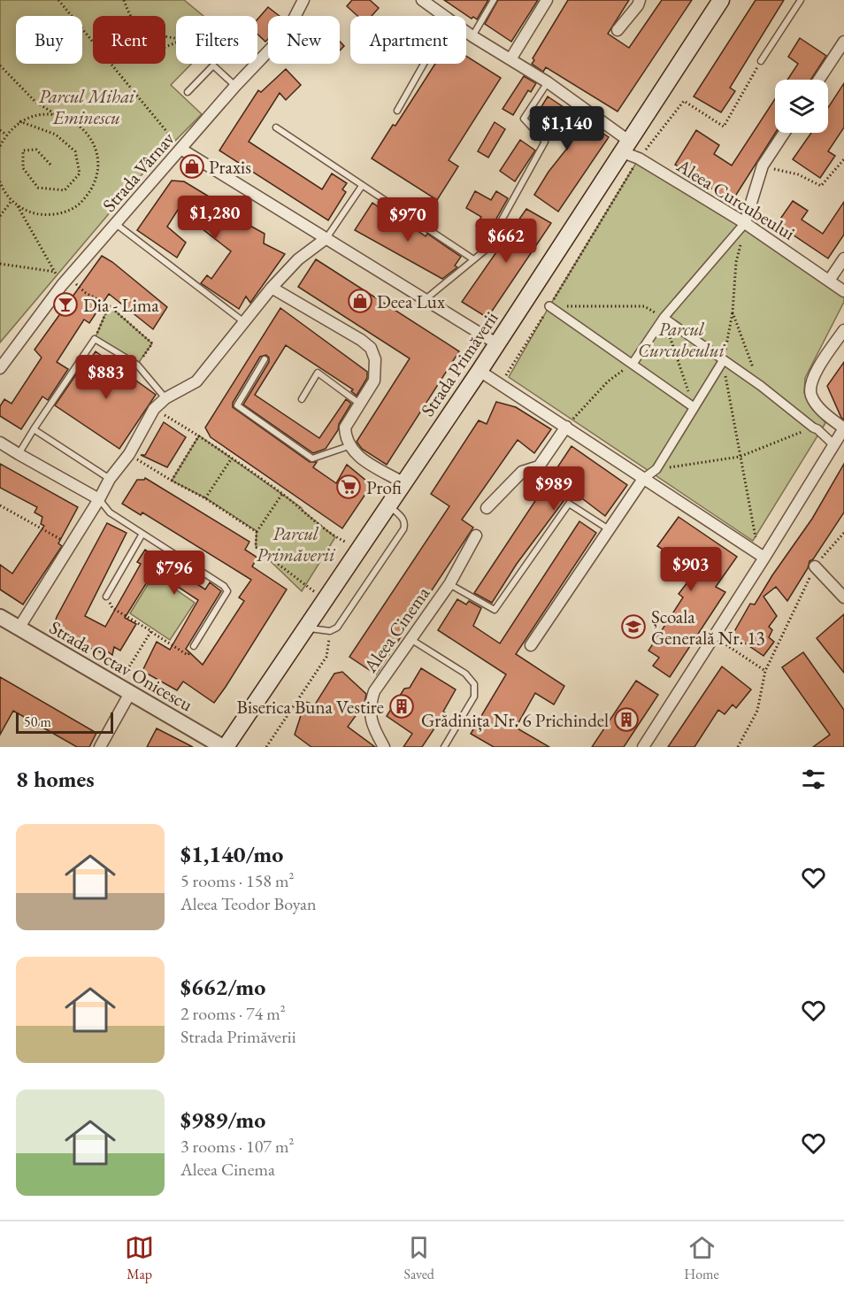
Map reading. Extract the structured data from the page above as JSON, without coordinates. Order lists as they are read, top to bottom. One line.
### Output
{"streets":{"main road":["Strada Primăverii"],"street":["Strada Vârnav","Aleea Curcubeului","Aleea Cinema","Strada Octav Onicescu"]},"crossings":[["Aleea Curcubeului","Strada Primăverii"],["Strada Primăverii","Strada Octav Onicescu"]],"parks":["Parcul Mihai Eminescu","Parcul Curcubeului","Parcul Primăverii"],"places":{"shop":["Praxis","Deea Lux"],"bar":["Dia - Lima"],"supermarket":["Profi"],"school or university":["Școala Generală Nr. 13"],"building":["Biserica Buna Vestire","Grădinița Nr. 6 Prichindel"]},"scale_bar":"50 m","page":{"chip":["Buy","Rent","Filters","New","Apartment"],"price":["$1,140","$1,280","$970","$662","$883","$989","$903","$796"],"scale":"50 m","heading":"8 homes","list":[{"name":"$1,140/mo","note":"5 rooms · 158 m² · Aleea Teodor Boyan"},{"name":"$662/mo","note":"2 rooms · 74 m² · Strada Primăverii"},{"name":"$989/mo","note":"3 rooms · 107 m² · Aleea Cinema"}],"tabs":["Map","Saved","Home"]}}
